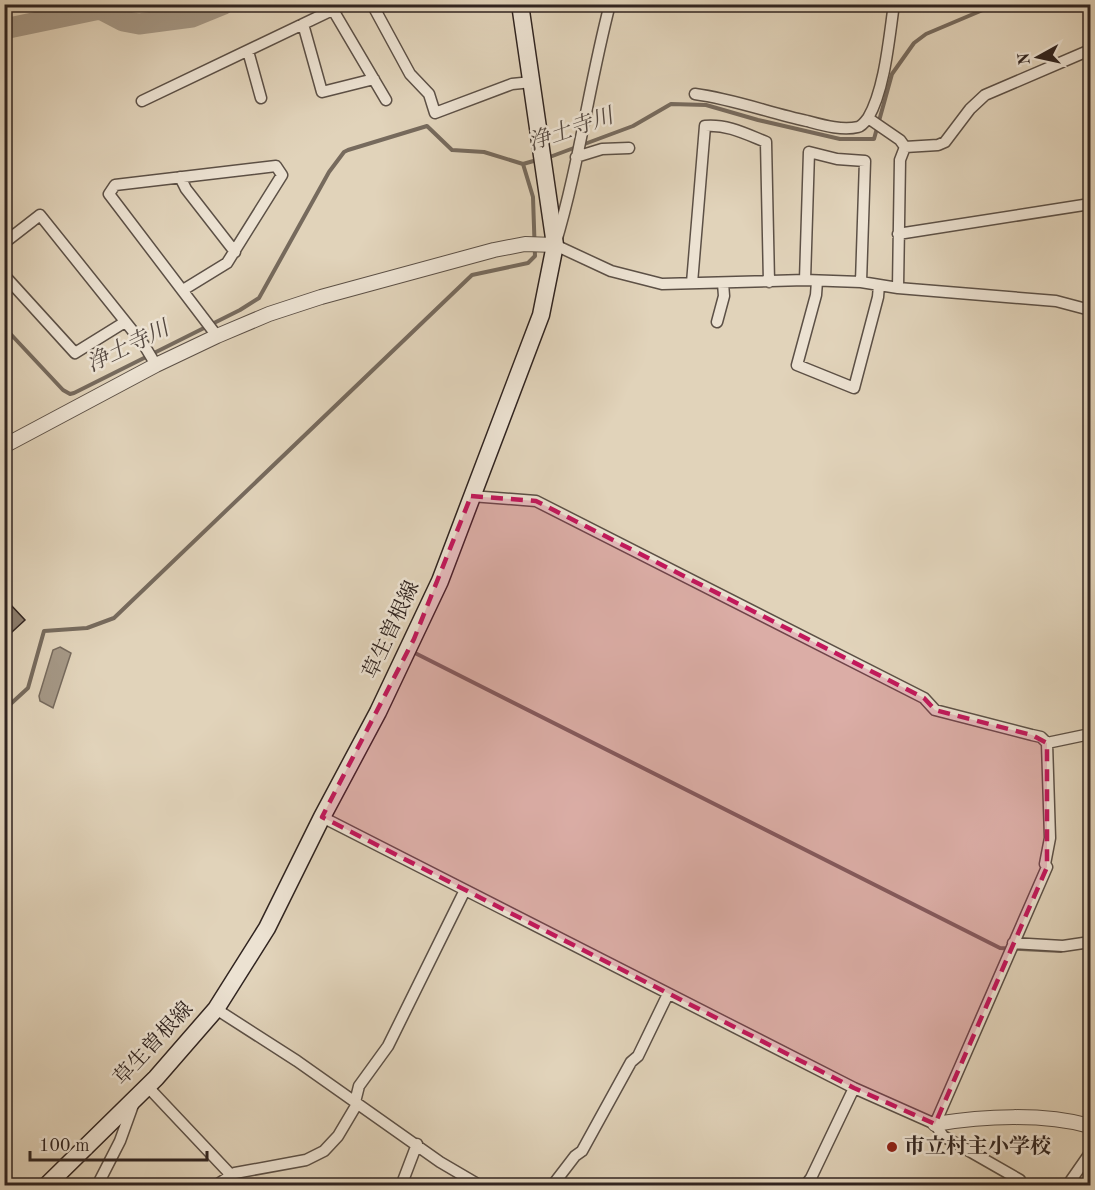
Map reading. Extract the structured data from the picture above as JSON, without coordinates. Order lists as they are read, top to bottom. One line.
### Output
{"streets":{"main road":["草生曽根線"]},"water":["浄土寺川"],"places":["市立村主小学校"],"scale_bar":"100 m","north":"left"}
